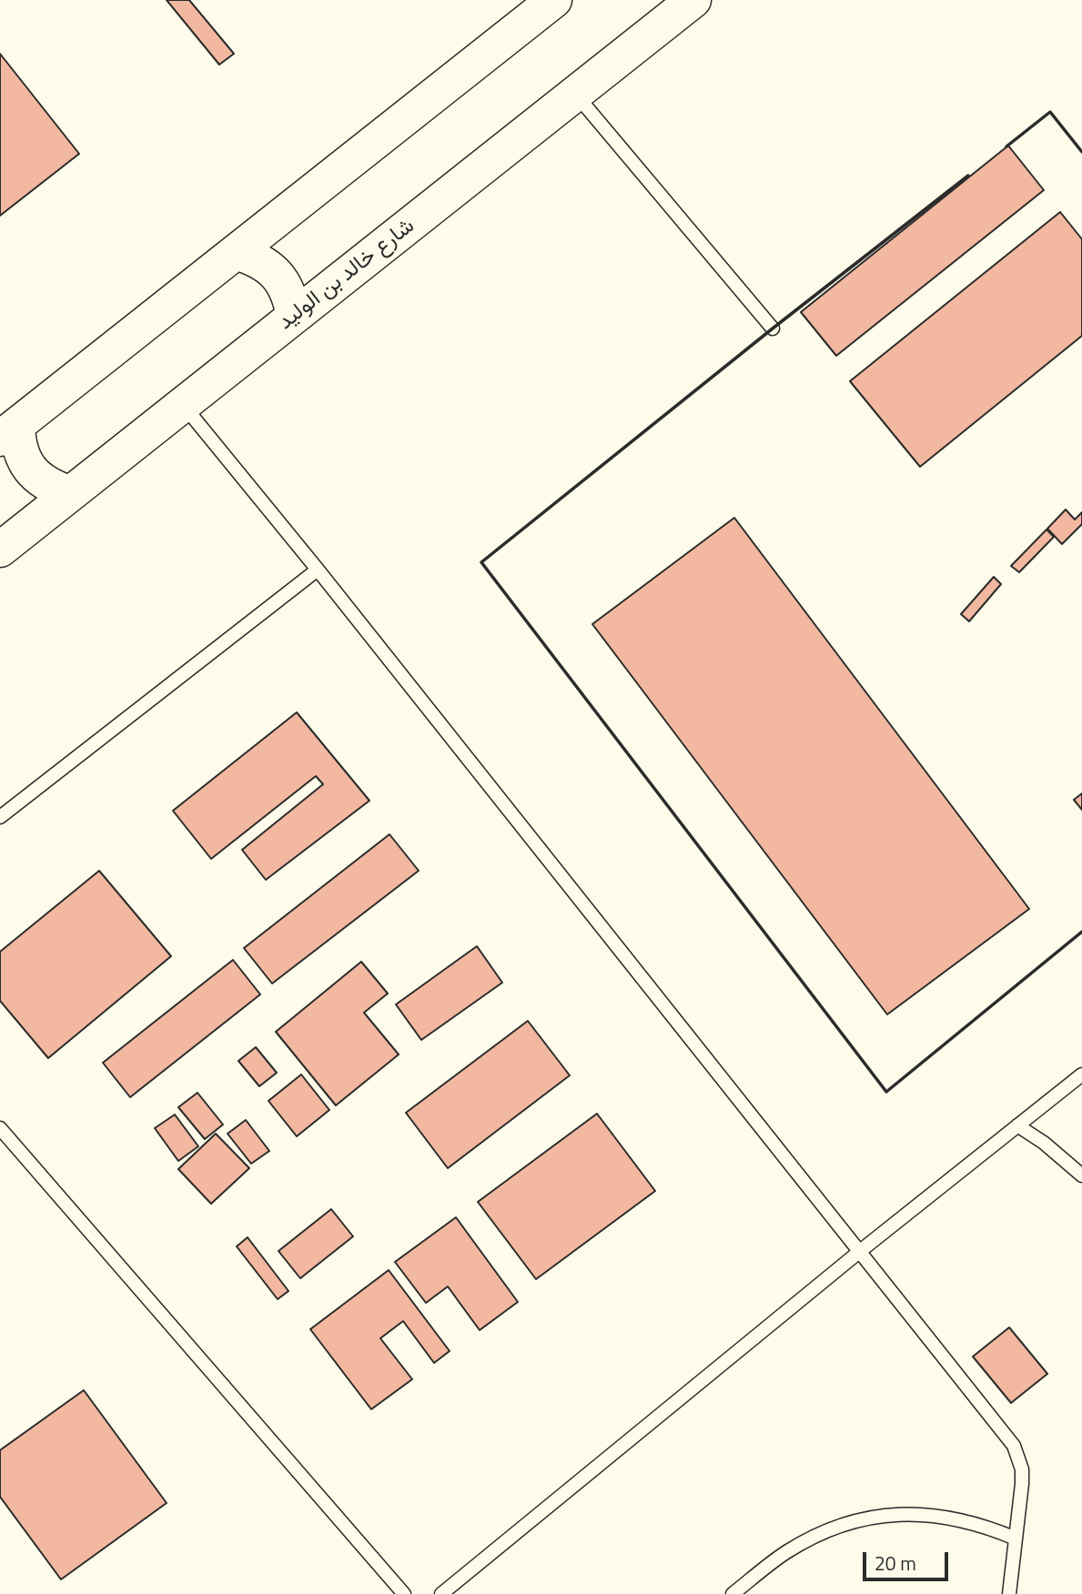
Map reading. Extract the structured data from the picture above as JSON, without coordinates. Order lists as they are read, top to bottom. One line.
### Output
{"streets":{"main road":["شارع خالد بن الوليد"]},"scale_bar":"20 m"}
